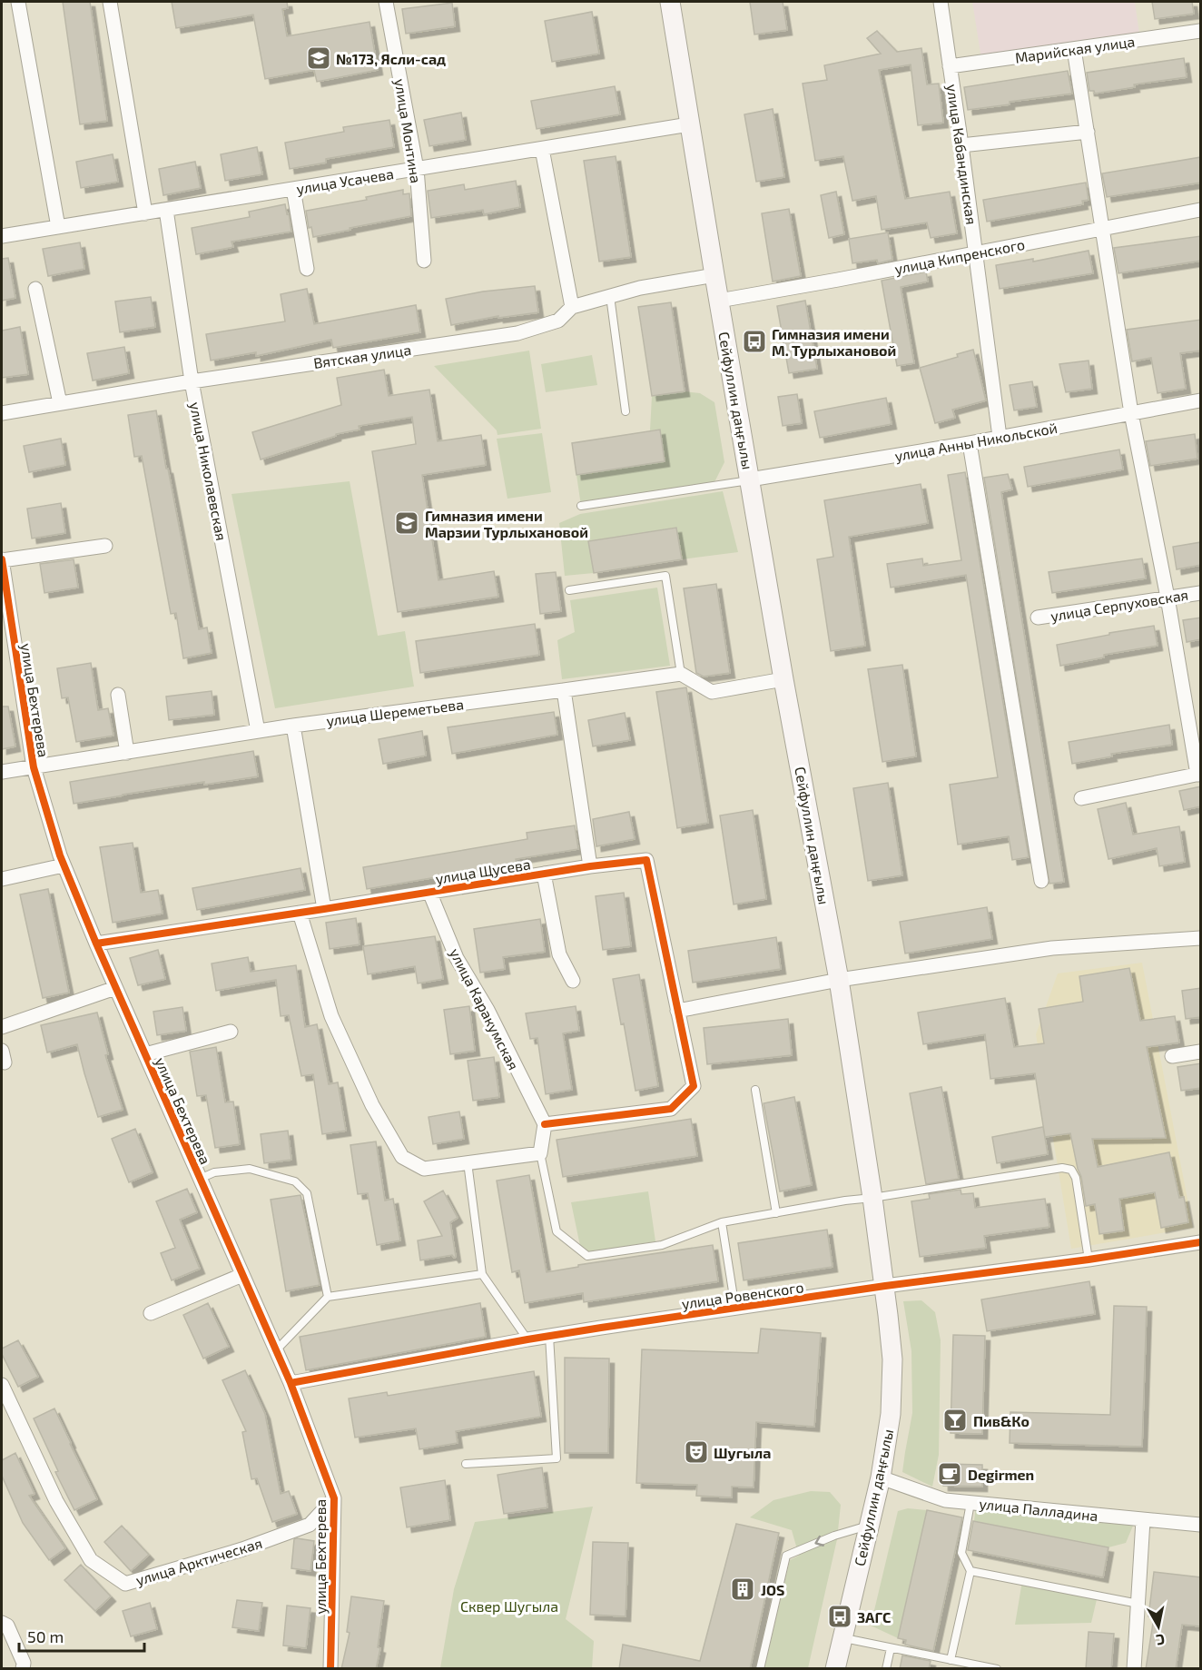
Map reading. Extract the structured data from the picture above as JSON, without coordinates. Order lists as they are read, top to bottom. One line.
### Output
{"streets":{"main road":["Сейфуллин даңғылы"],"street":["Марийская улица","улица Монтина","улица Кабандинская","улица Усачева","улица Кипренского","Вятская улица","улица Анны Никольской","улица Николаевская","улица Серпуховская","улица Бехтерева","улица Шереметьева","улица Щусева","улица Каракумская","улица Ровенского","улица Палладина","улица Арктическая"]},"crossings":[["Марийская улица","улица Кабандинская"],["улица Монтина","улица Усачева"],["улица Кабандинская","улица Кипренского"],["улица Кабандинская","улица Анны Никольской"],["улица Усачева","Сейфуллин даңғылы"],["улица Усачева","улица Николаевская"],["улица Кипренского","Сейфуллин даңғылы"],["Вятская улица","Сейфуллин даңғылы"],["Вятская улица","улица Николаевская"],["Сейфуллин даңғылы","улица Анны Никольской"],["Сейфуллин даңғылы","улица Ровенского"],["Сейфуллин даңғылы","улица Палладина"],["улица Николаевская","улица Шереметьева"],["улица Бехтерева","улица Шереметьева"],["улица Бехтерева","улица Щусева"],["улица Бехтерева","улица Ровенского"],["улица Бехтерева","улица Арктическая"],["улица Щусева","улица Каракумская"]],"parks":["Сквер Шугыла"],"places":{"school or university":["№173, Ясли-сад","Гимназия имени Марзии Турлыхановой"],"bus stop":["Гимназия имени М. Турлыхановой","ЗАГС"],"bar":["Пив&Ко"],"theatre":["Шугыла"],"cafe":["Degirmen"],"building":["JOS"]},"scale_bar":"50 m","north":"bottom"}
